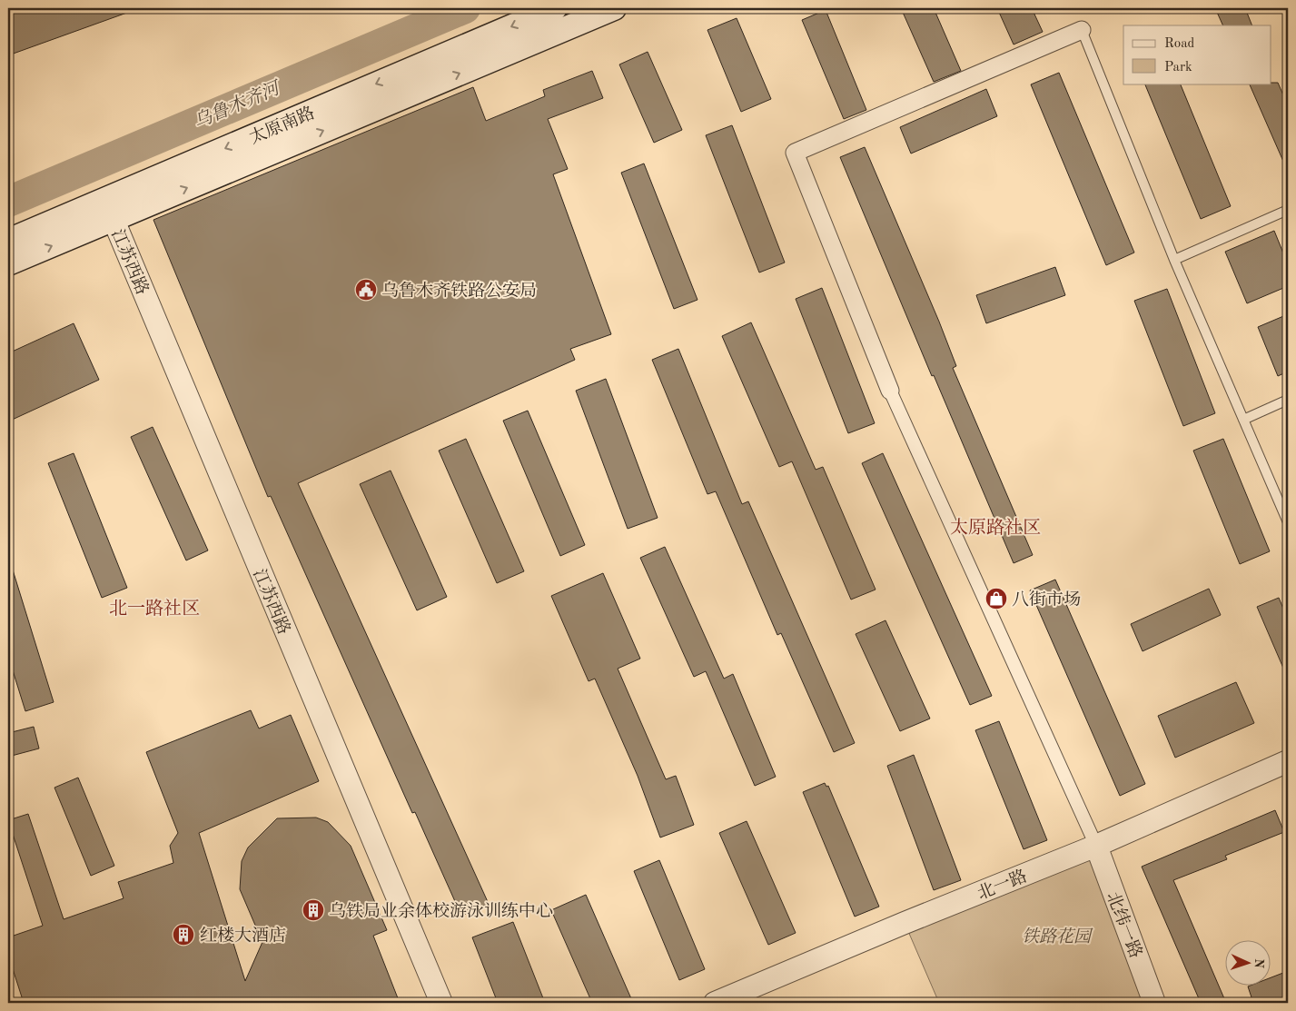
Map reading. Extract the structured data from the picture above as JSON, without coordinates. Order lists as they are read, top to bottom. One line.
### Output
{"streets":{"main road":["太原南路"],"street":["江苏西路","北一路","北纬一路"]},"crossings":[["太原南路","江苏西路"],["北一路","北纬一路"]],"districts":["太原路社区","北一路社区"],"water":["乌鲁木齐河"],"parks":["铁路花园"],"places":{"public building":["乌鲁木齐铁路公安局"],"shop":["八街市场"],"building":["乌铁局业余体校游泳训练中心","红楼大酒店"]},"legend":["Road","Park"],"north":"right"}
